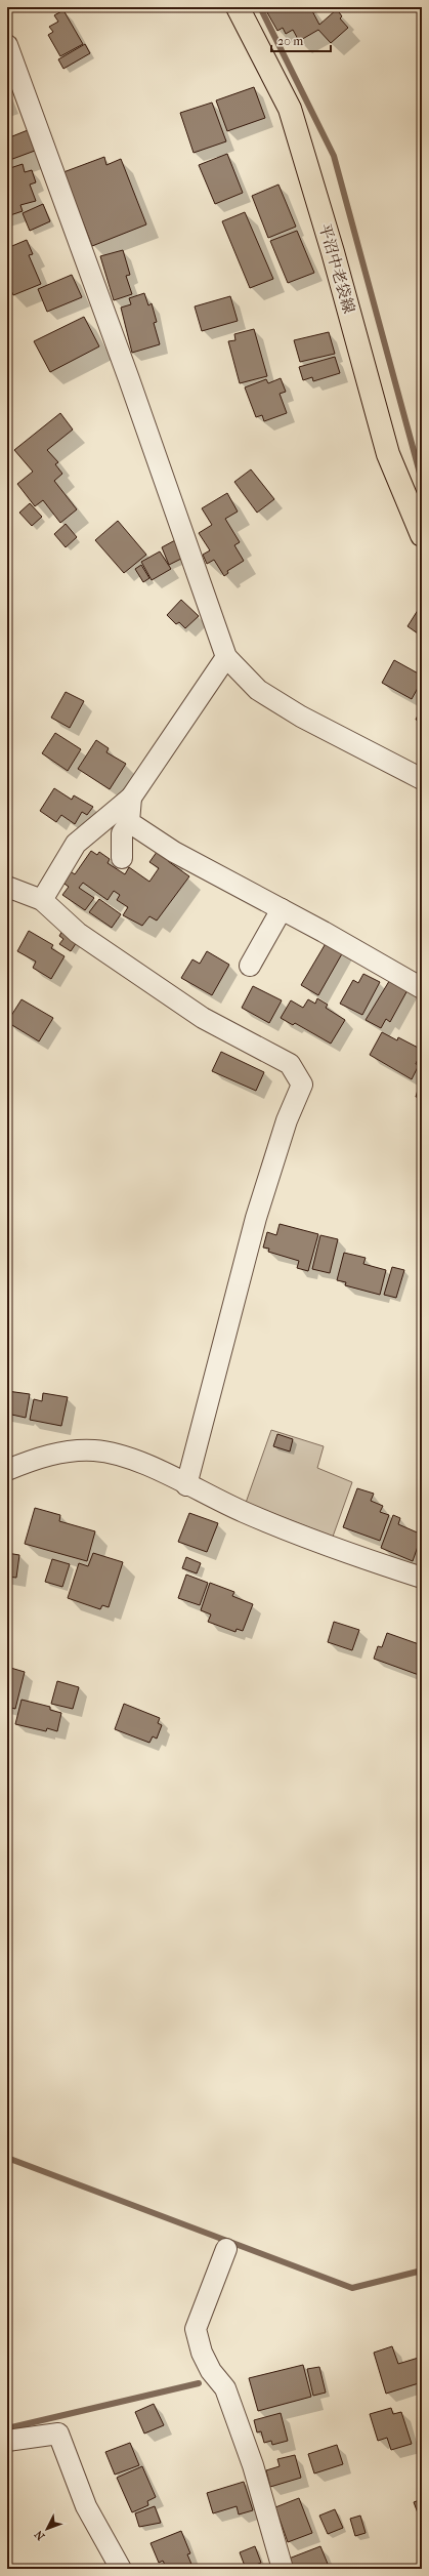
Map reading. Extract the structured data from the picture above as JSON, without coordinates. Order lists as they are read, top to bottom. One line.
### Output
{"streets":{"main road":["平沼中老袋線"]},"scale_bar":"20 m","north":"bottom left"}
